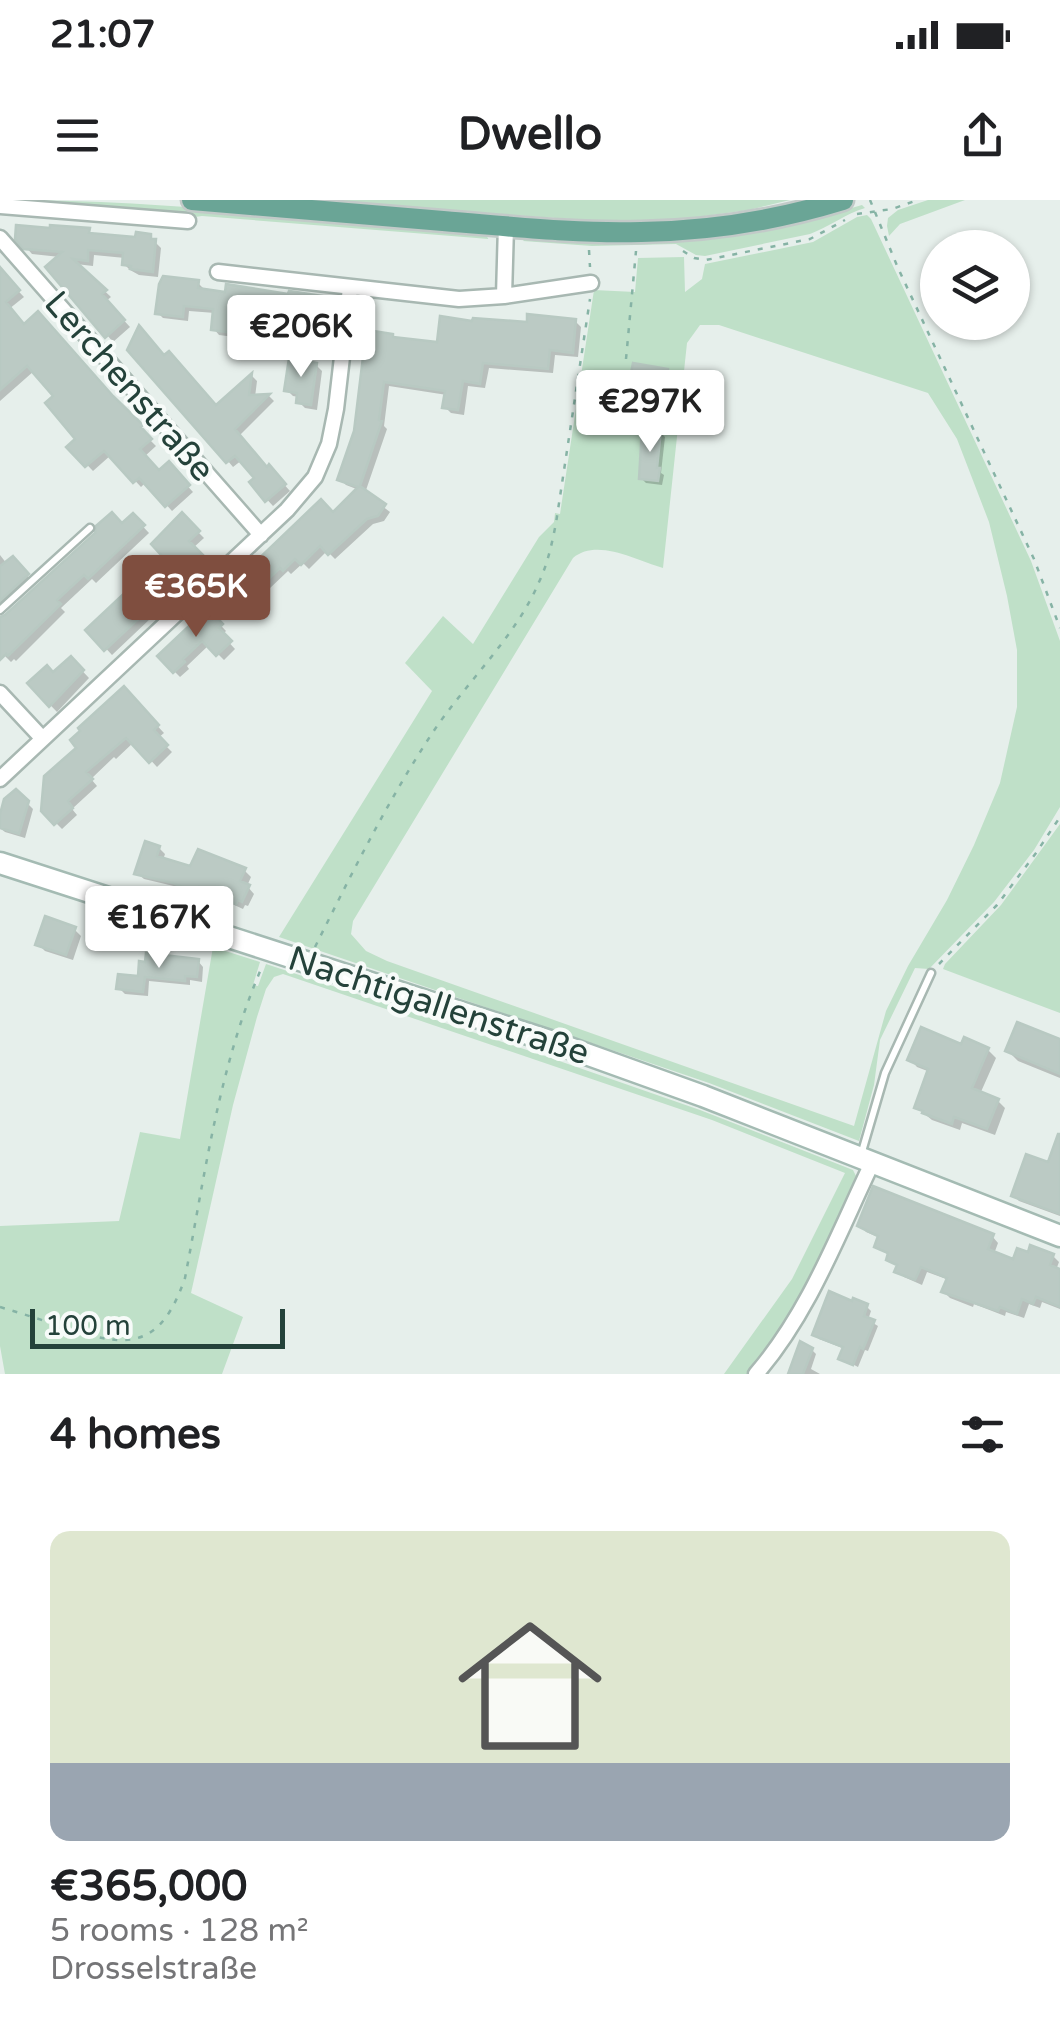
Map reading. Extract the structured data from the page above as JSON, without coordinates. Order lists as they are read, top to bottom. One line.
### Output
{"streets":{"main road":["Nachtigallenstraße"],"street":["Lerchenstraße"]},"scale_bar":"100 m","page":{"status":"21:07","header":"Dwello","price":["€206K","€297K","€365K","€167K"],"scale":"100 m","heading":"4 homes","list":[{"name":"€365,000","note":"5 rooms · 128 m² · Drosselstraße"}]}}
